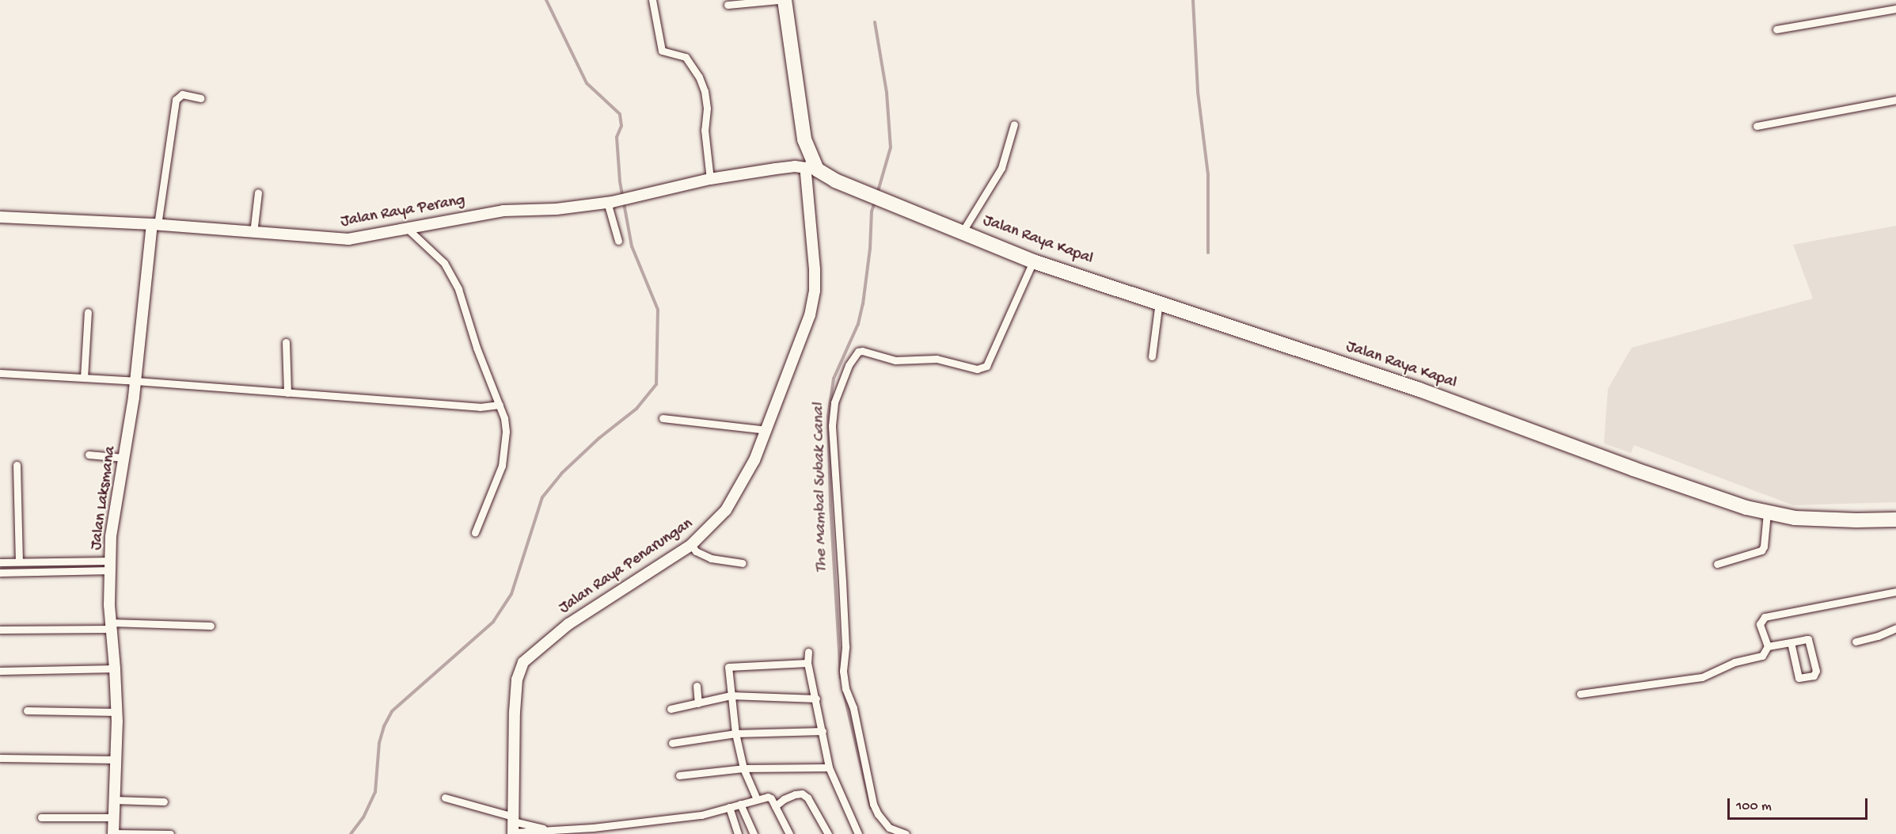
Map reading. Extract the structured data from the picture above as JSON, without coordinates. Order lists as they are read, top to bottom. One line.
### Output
{"streets":{"highway":["Jalan Raya Kapal"],"main road":["Jalan Raya Perang","Jalan Laksmana","Jalan Raya Penarungan"]},"crossings":[["Jalan Raya Perang","Jalan Raya Kapal"],["Jalan Raya Perang","Jalan Laksmana"],["Jalan Raya Perang","Jalan Raya Penarungan"],["Jalan Raya Kapal","Jalan Raya Penarungan"]],"water":["The Mambal Subak Canal"],"scale_bar":"100 m"}
